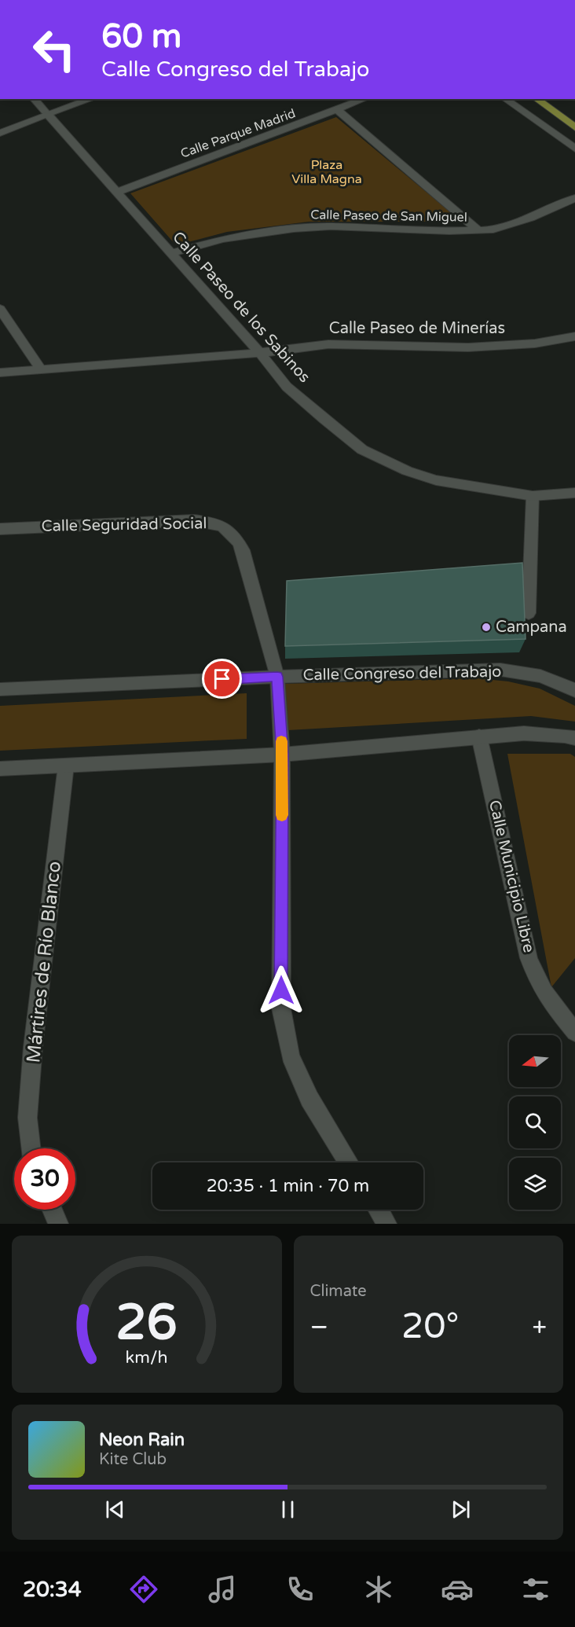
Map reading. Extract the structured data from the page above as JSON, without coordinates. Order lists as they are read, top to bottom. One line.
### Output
{"streets":{"street":["Calle Parque Madrid","Calle Paseo de San Miguel","Calle Paseo de los Sabinos","Calle Paseo de Minerías","Calle Seguridad Social","Calle Congreso del Trabajo","Calle Municipio Libre","Mártires de Río Blanco"]},"crossings":[["Calle Parque Madrid","Calle Paseo de los Sabinos"],["Calle Paseo de San Miguel","Calle Paseo de los Sabinos"],["Calle Paseo de los Sabinos","Calle Paseo de Minerías"],["Calle Seguridad Social","Calle Congreso del Trabajo"]],"parks":["Plaza Villa Magna"],"places":["Campana"],"north":"left","page":{"turn":["60 m","Calle Congreso del Trabajo"],"limit":"30","trip":"20:35 · 1 min · 70 m","tile":"Climate","heat":["−","20°","+"],"song":["Neon Rain","Kite Club"],"tabs":"20:34","gauge":["26","km/h"]}}
